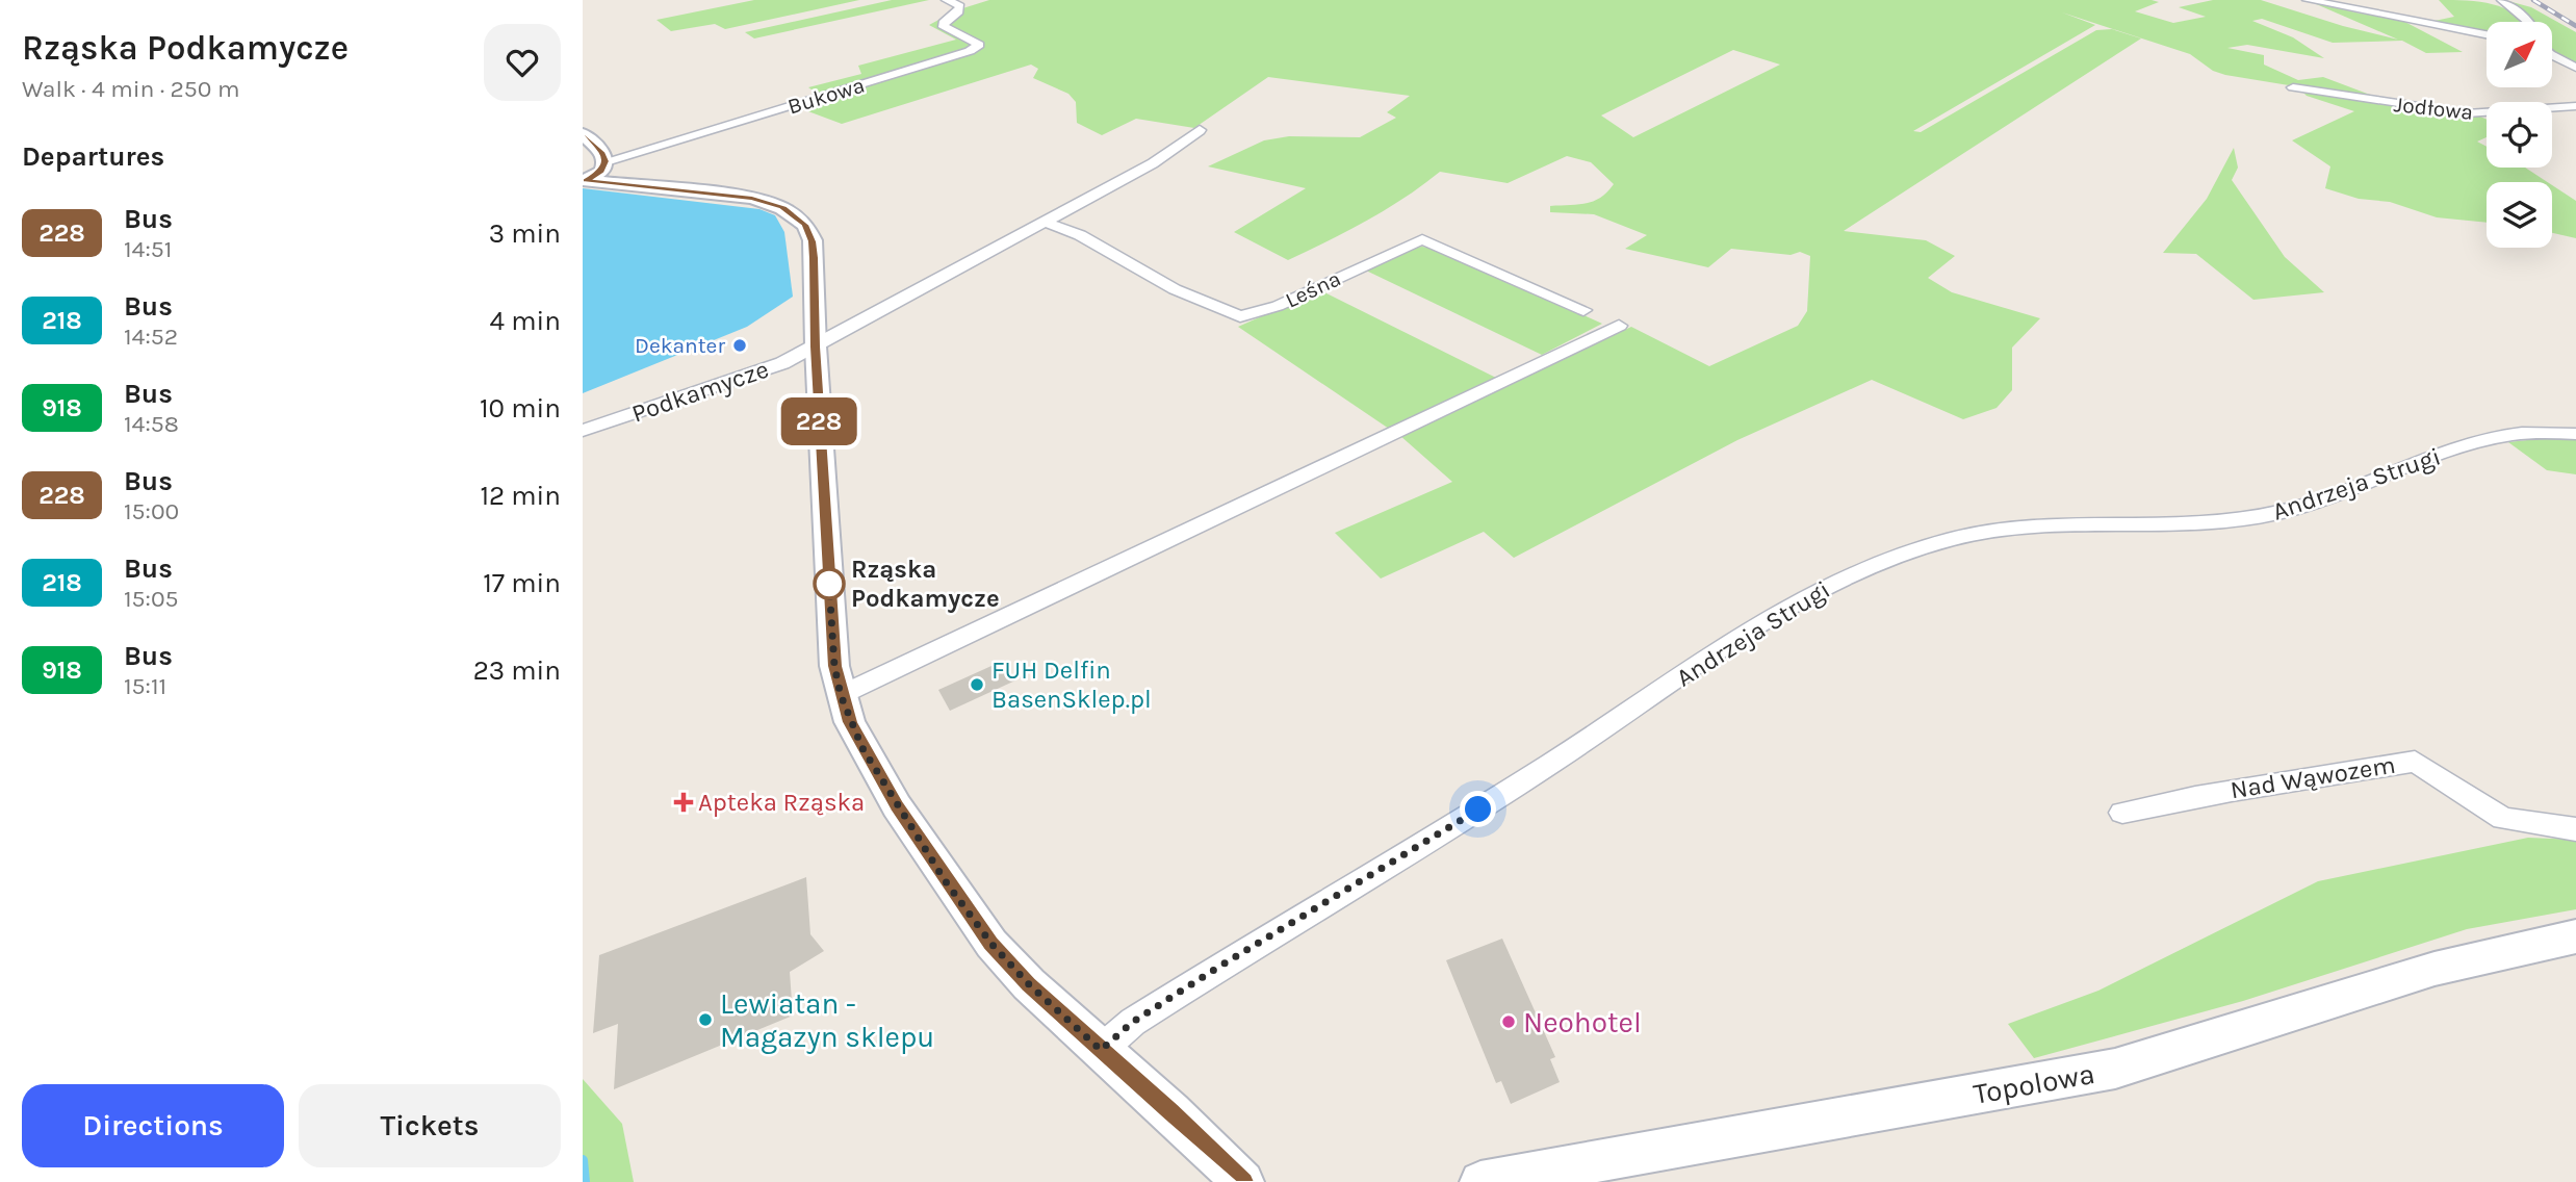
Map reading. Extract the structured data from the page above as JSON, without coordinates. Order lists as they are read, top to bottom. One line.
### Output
{"streets":{"street":["Bukowa","Jodłowa","Leśna","Podkamycze","Andrzeja Strugi","Nad Wąwozem","Topolowa"]},"places":{"other":["Dekanter","Rząska Podkamycze","FUH Delfin BasenSklep.pl","Lewiatan - Magazyn sklepu","Neohotel"],"health":["Apteka Rząska"]},"lines":["bus line 228"],"north":"top right","page":{"heading":[["Rząska Podkamycze","Walk · 4 min · 250 m"],"Departures"],"on_map":"228","list":[{"mark":"228","name":"Bus","note":"14:51","value":"3 min"},{"mark":"218","name":"Bus","note":"14:52","value":"4 min"},{"mark":"918","name":"Bus","note":"14:58","value":"10 min"},{"mark":"228","name":"Bus","note":"15:00","value":"12 min"},{"mark":"218","name":"Bus","note":"15:05","value":"17 min"},{"mark":"918","name":"Bus","note":"15:11","value":"23 min"}],"buttons":["Directions","Tickets"]}}
